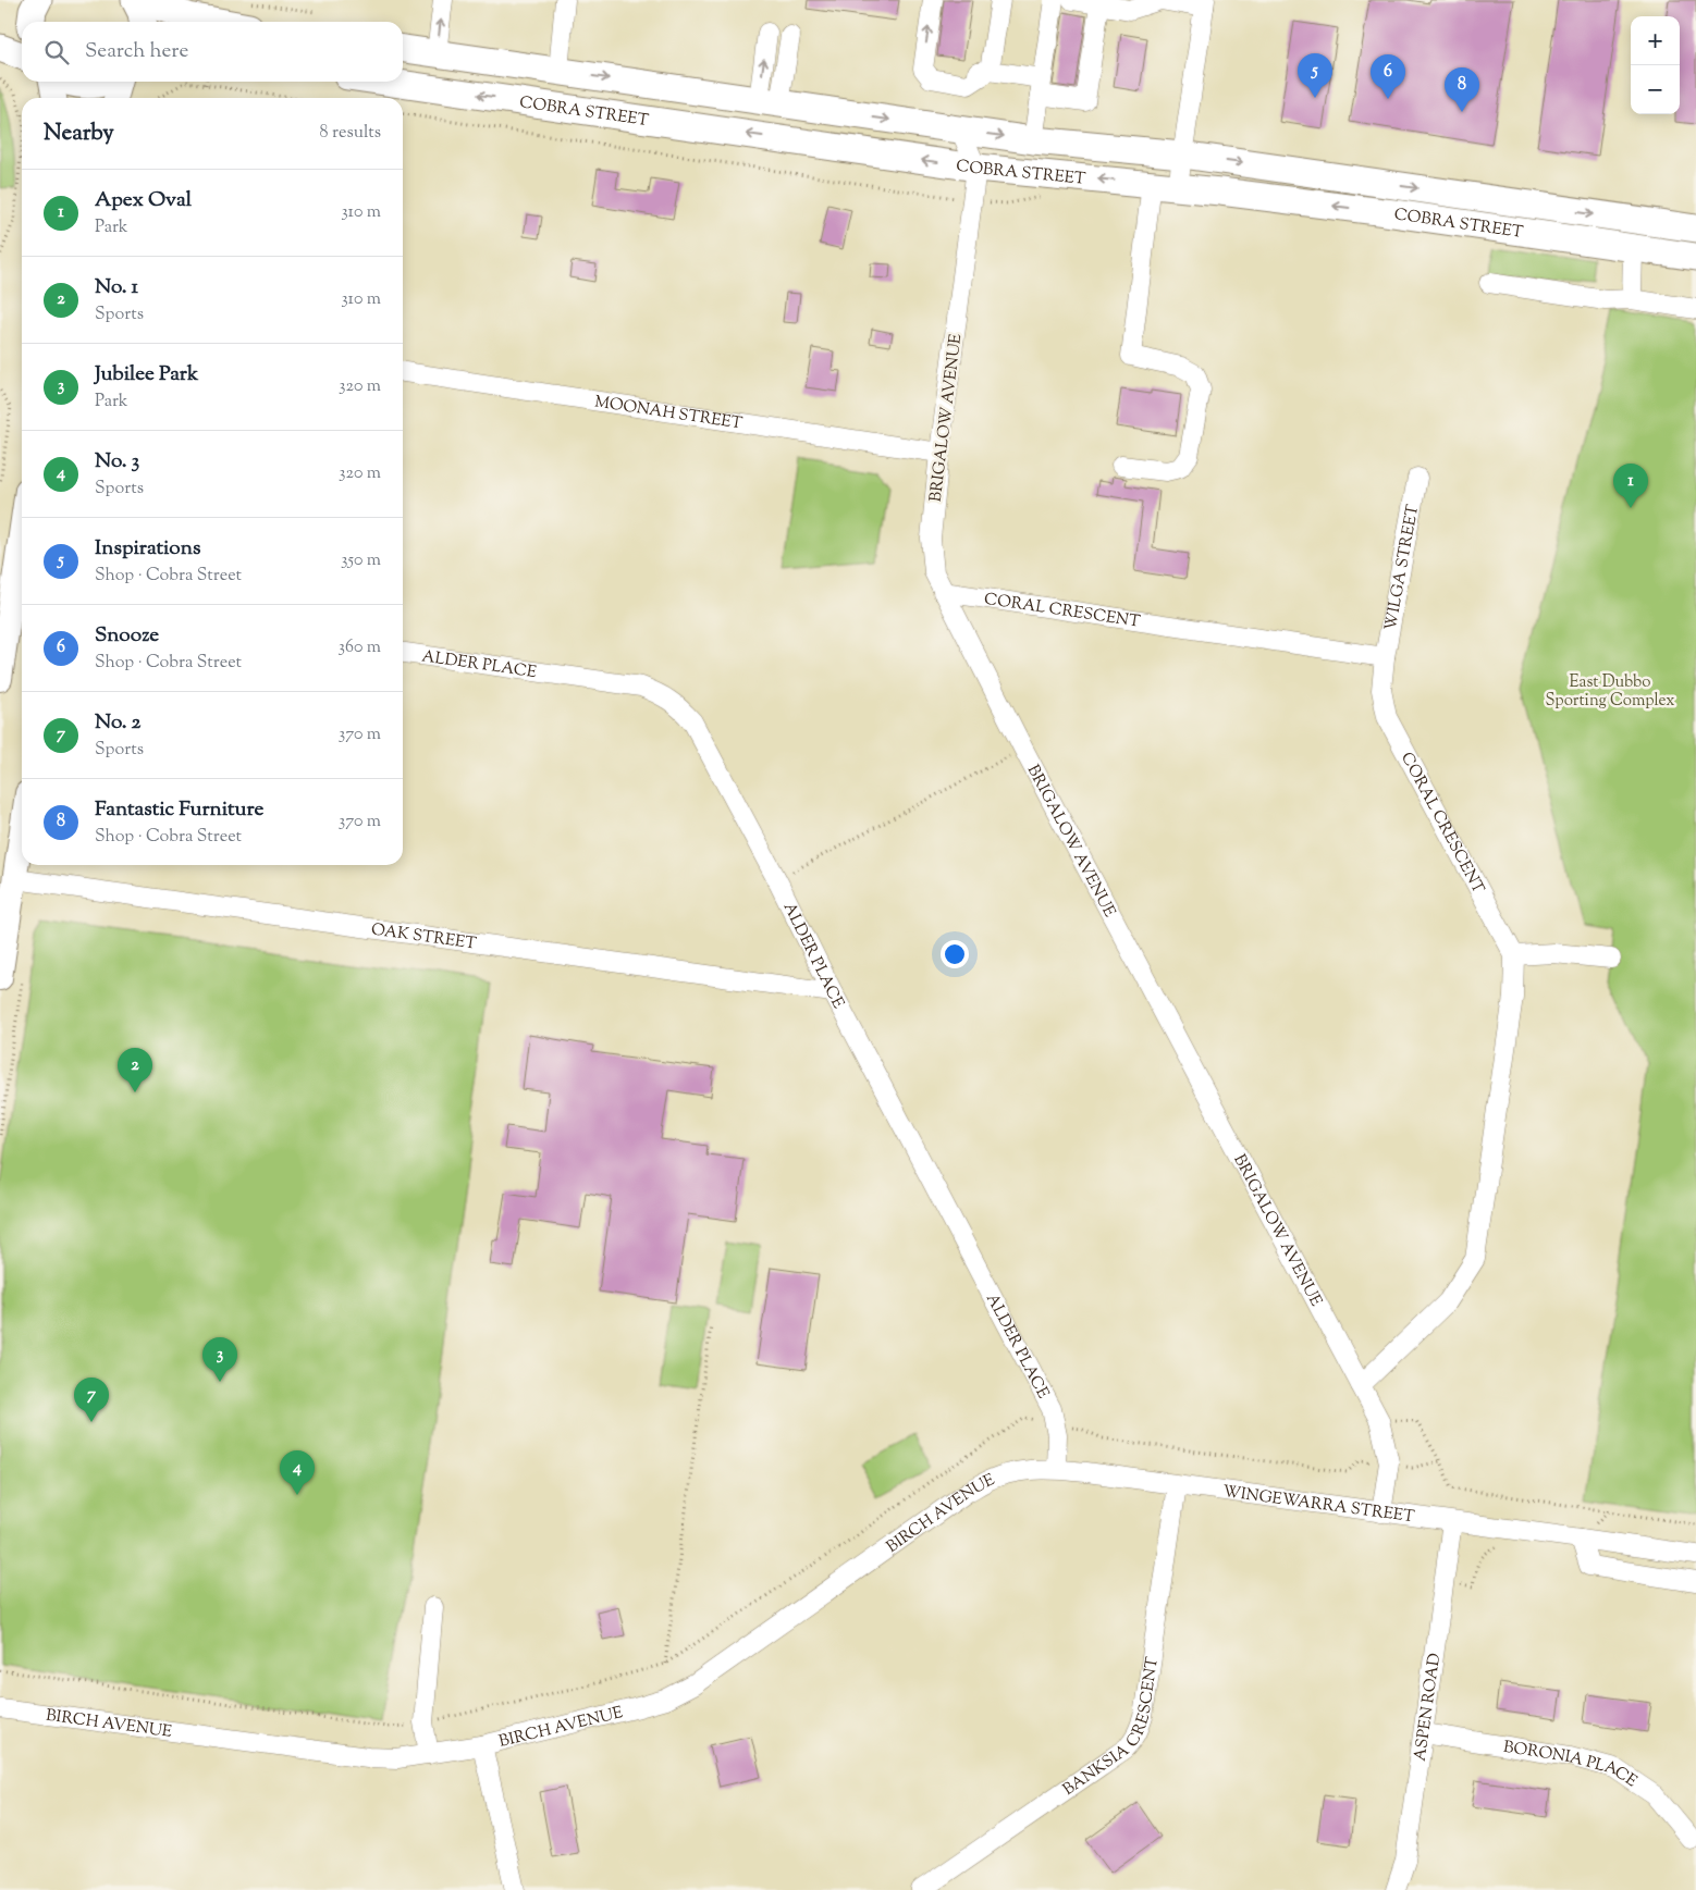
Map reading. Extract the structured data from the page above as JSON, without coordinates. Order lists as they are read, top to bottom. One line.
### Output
{"streets":{"highway":["COBRA STREET"],"street":["MOONAH STREET","BRIGALOW AVENUE","WILGA STREET","CORAL CRESCENT","ALDER PLACE","OAK STREET","WINGEWARRA STREET","BIRCH AVENUE","ASPEN ROAD","BANKSIA CRESCENT","BORONIA PLACE"]},"crossings":[["COBRA STREET","BRIGALOW AVENUE"],["MOONAH STREET","BRIGALOW AVENUE"],["BRIGALOW AVENUE","CORAL CRESCENT"],["BRIGALOW AVENUE","WINGEWARRA STREET"],["WILGA STREET","CORAL CRESCENT"],["ALDER PLACE","OAK STREET"],["ALDER PLACE","WINGEWARRA STREET"],["ALDER PLACE","BIRCH AVENUE"],["WINGEWARRA STREET","BIRCH AVENUE"],["WINGEWARRA STREET","ASPEN ROAD"],["WINGEWARRA STREET","BANKSIA CRESCENT"],["ASPEN ROAD","BORONIA PLACE"]],"parks":["East Dubbo Sporting Complex"],"page":{"map_buttons":["+","−"],"search":"Search here","pins":["5","6","8","1","2","3","7","4"],"heading":["Nearby","8 results"],"list":[{"mark":"1","name":"Apex Oval","note":"Park","value":"310 m"},{"mark":"2","name":"No. 1","note":"Sports","value":"310 m"},{"mark":"3","name":"Jubilee Park","note":"Park","value":"320 m"},{"mark":"4","name":"No. 3","note":"Sports","value":"320 m"},{"mark":"5","name":"Inspirations","note":"Shop · Cobra Street","value":"350 m"},{"mark":"6","name":"Snooze","note":"Shop · Cobra Street","value":"360 m"},{"mark":"7","name":"No. 2","note":"Sports","value":"370 m"},{"mark":"8","name":"Fantastic Furniture","note":"Shop · Cobra Street","value":"370 m"}]}}
